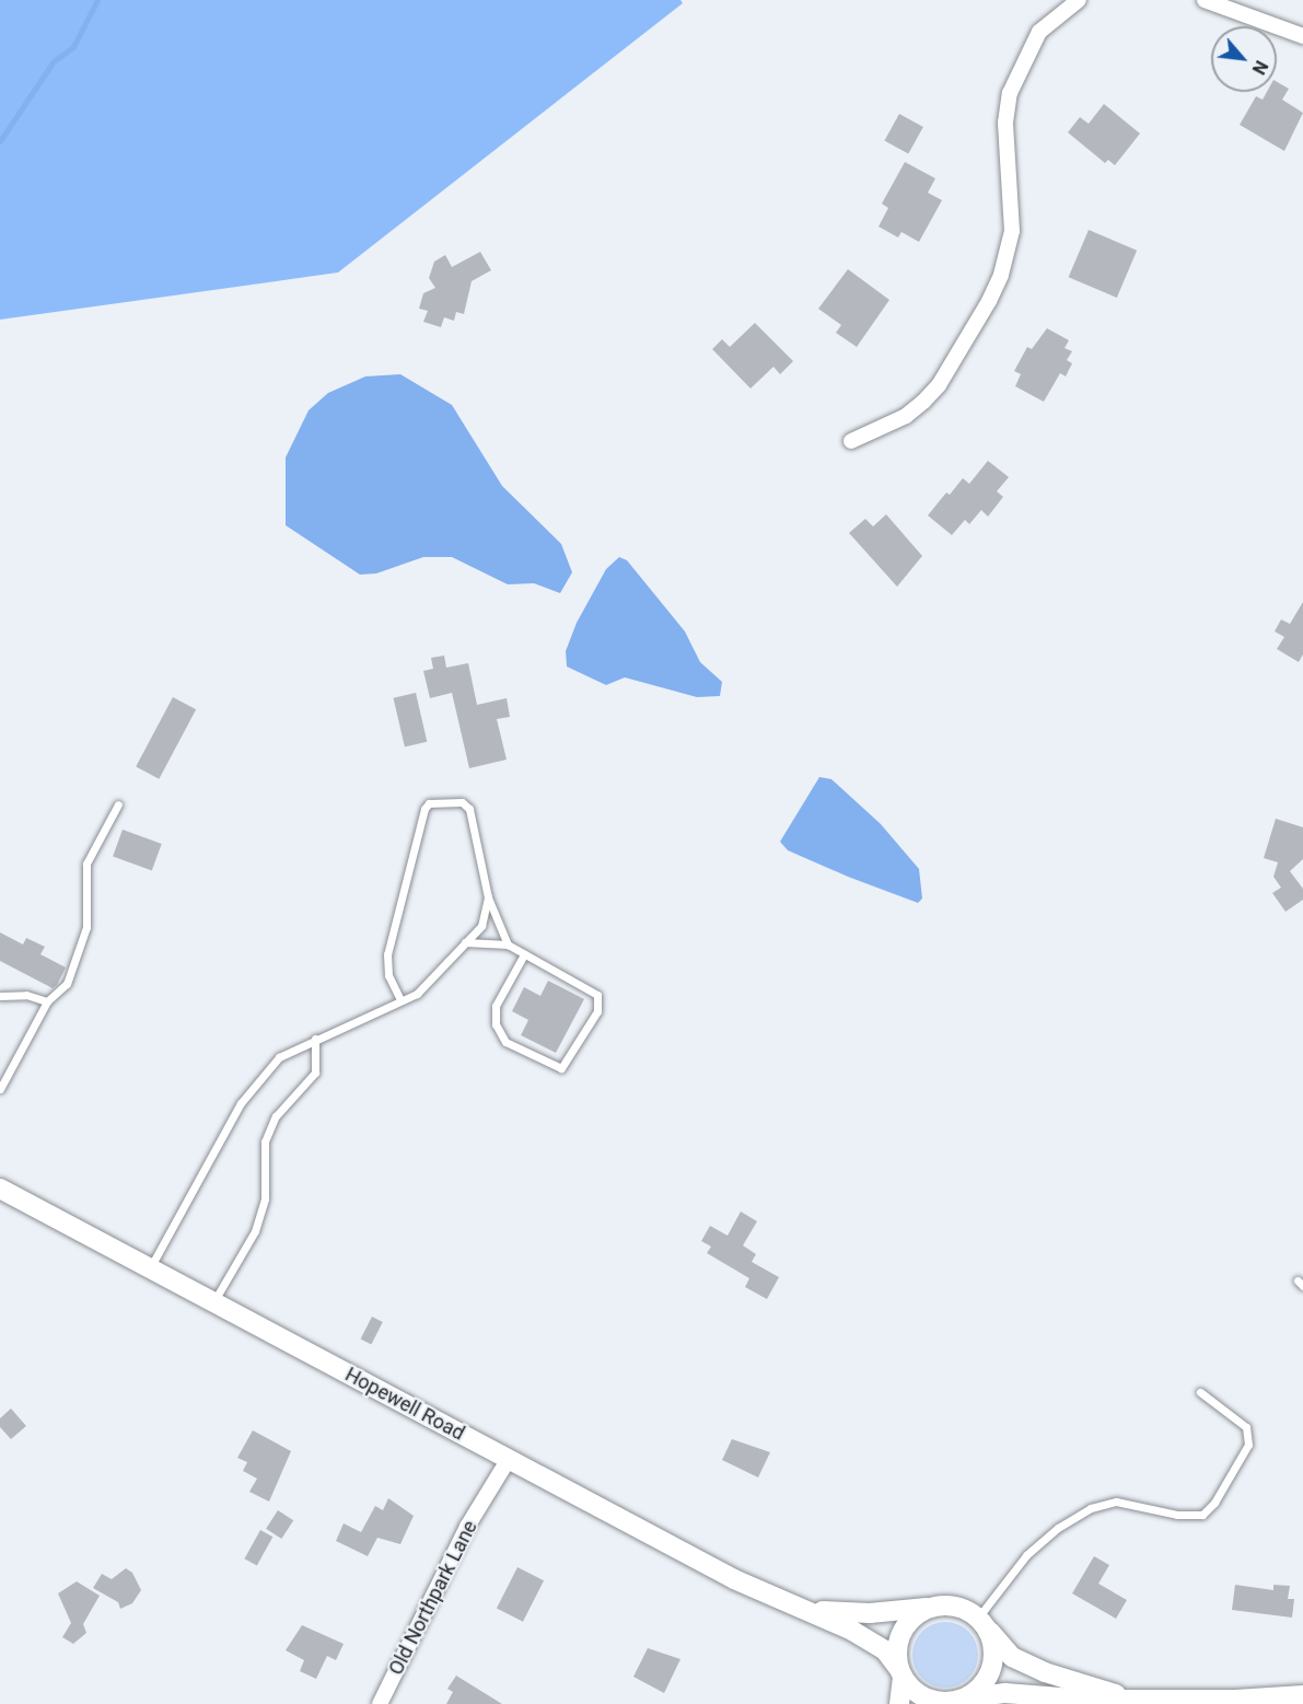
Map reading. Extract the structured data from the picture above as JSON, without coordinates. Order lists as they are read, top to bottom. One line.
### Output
{"streets":{"street":["Hopewell Road","Old Northpark Lane"]},"crossings":[["Hopewell Road","Old Northpark Lane"]],"north":"bottom right"}
